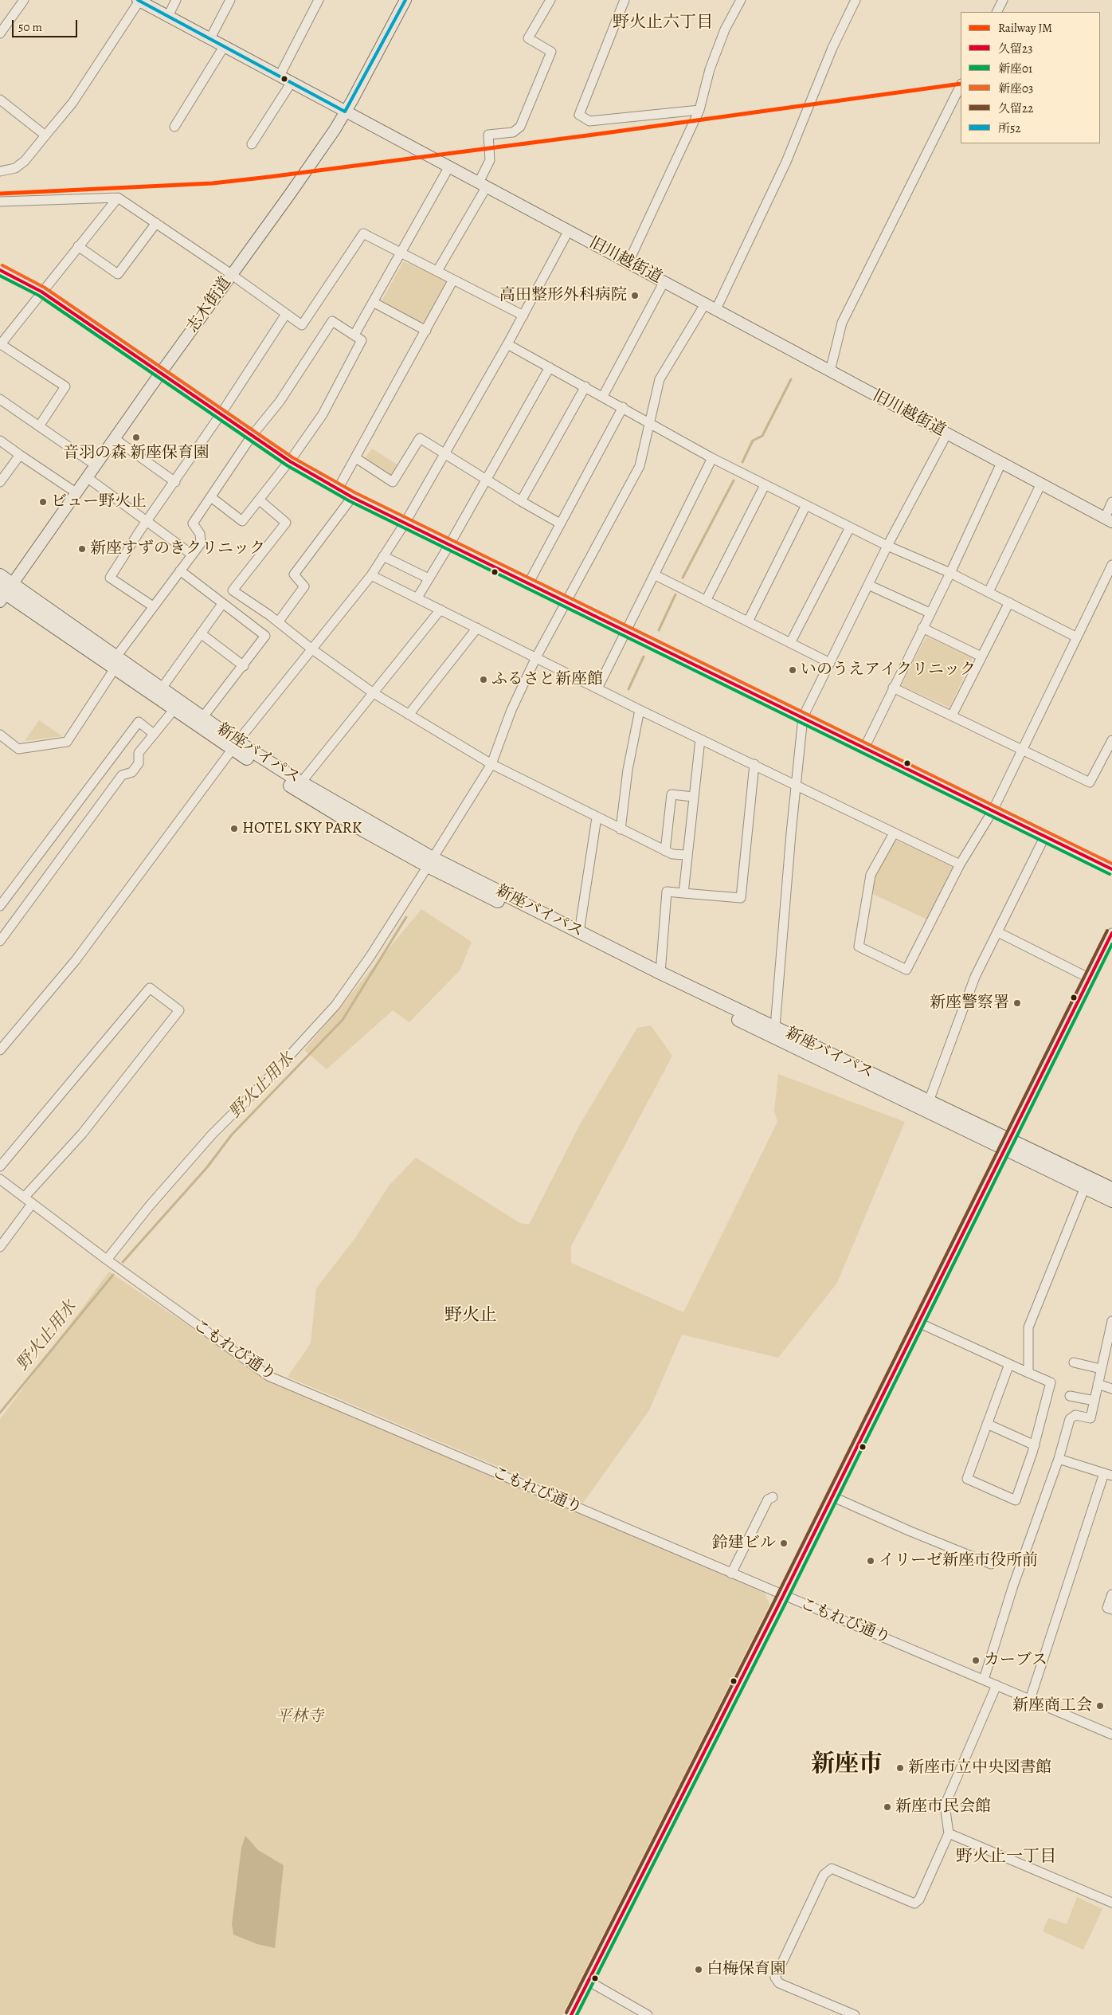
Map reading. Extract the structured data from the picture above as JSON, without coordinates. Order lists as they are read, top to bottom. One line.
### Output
{"streets":{"highway":["新座バイパス"],"main road":["旧川越街道","志木街道"],"street":["こもれび通り"]},"crossings":[["旧川越街道","志木街道"],["志木街道","新座バイパス"]],"districts":["野火止六丁目","野火止","新座市","野火止一丁目"],"water":["野火止用水"],"parks":["平林寺"],"places":["高田整形外科病院","音羽の森 新座保育園","ビュー野火止","新座すずのきクリニック","いのうえアイクリニック","ふるさと新座館","HOTEL SKY PARK","新座警察署","鈴建ビル","イリーゼ新座市役所前","カーブス","新座商工会","新座市立中央図書館","新座市民会館","白梅保育園"],"lines":["transit line 所52","rail line JM","transit line 新座03","transit line 久留23","transit line 新座01","transit line 久留22"],"legend":["Railway JM","久留23","新座01","新座03","久留22","所52"],"scale_bar":"50 m"}
